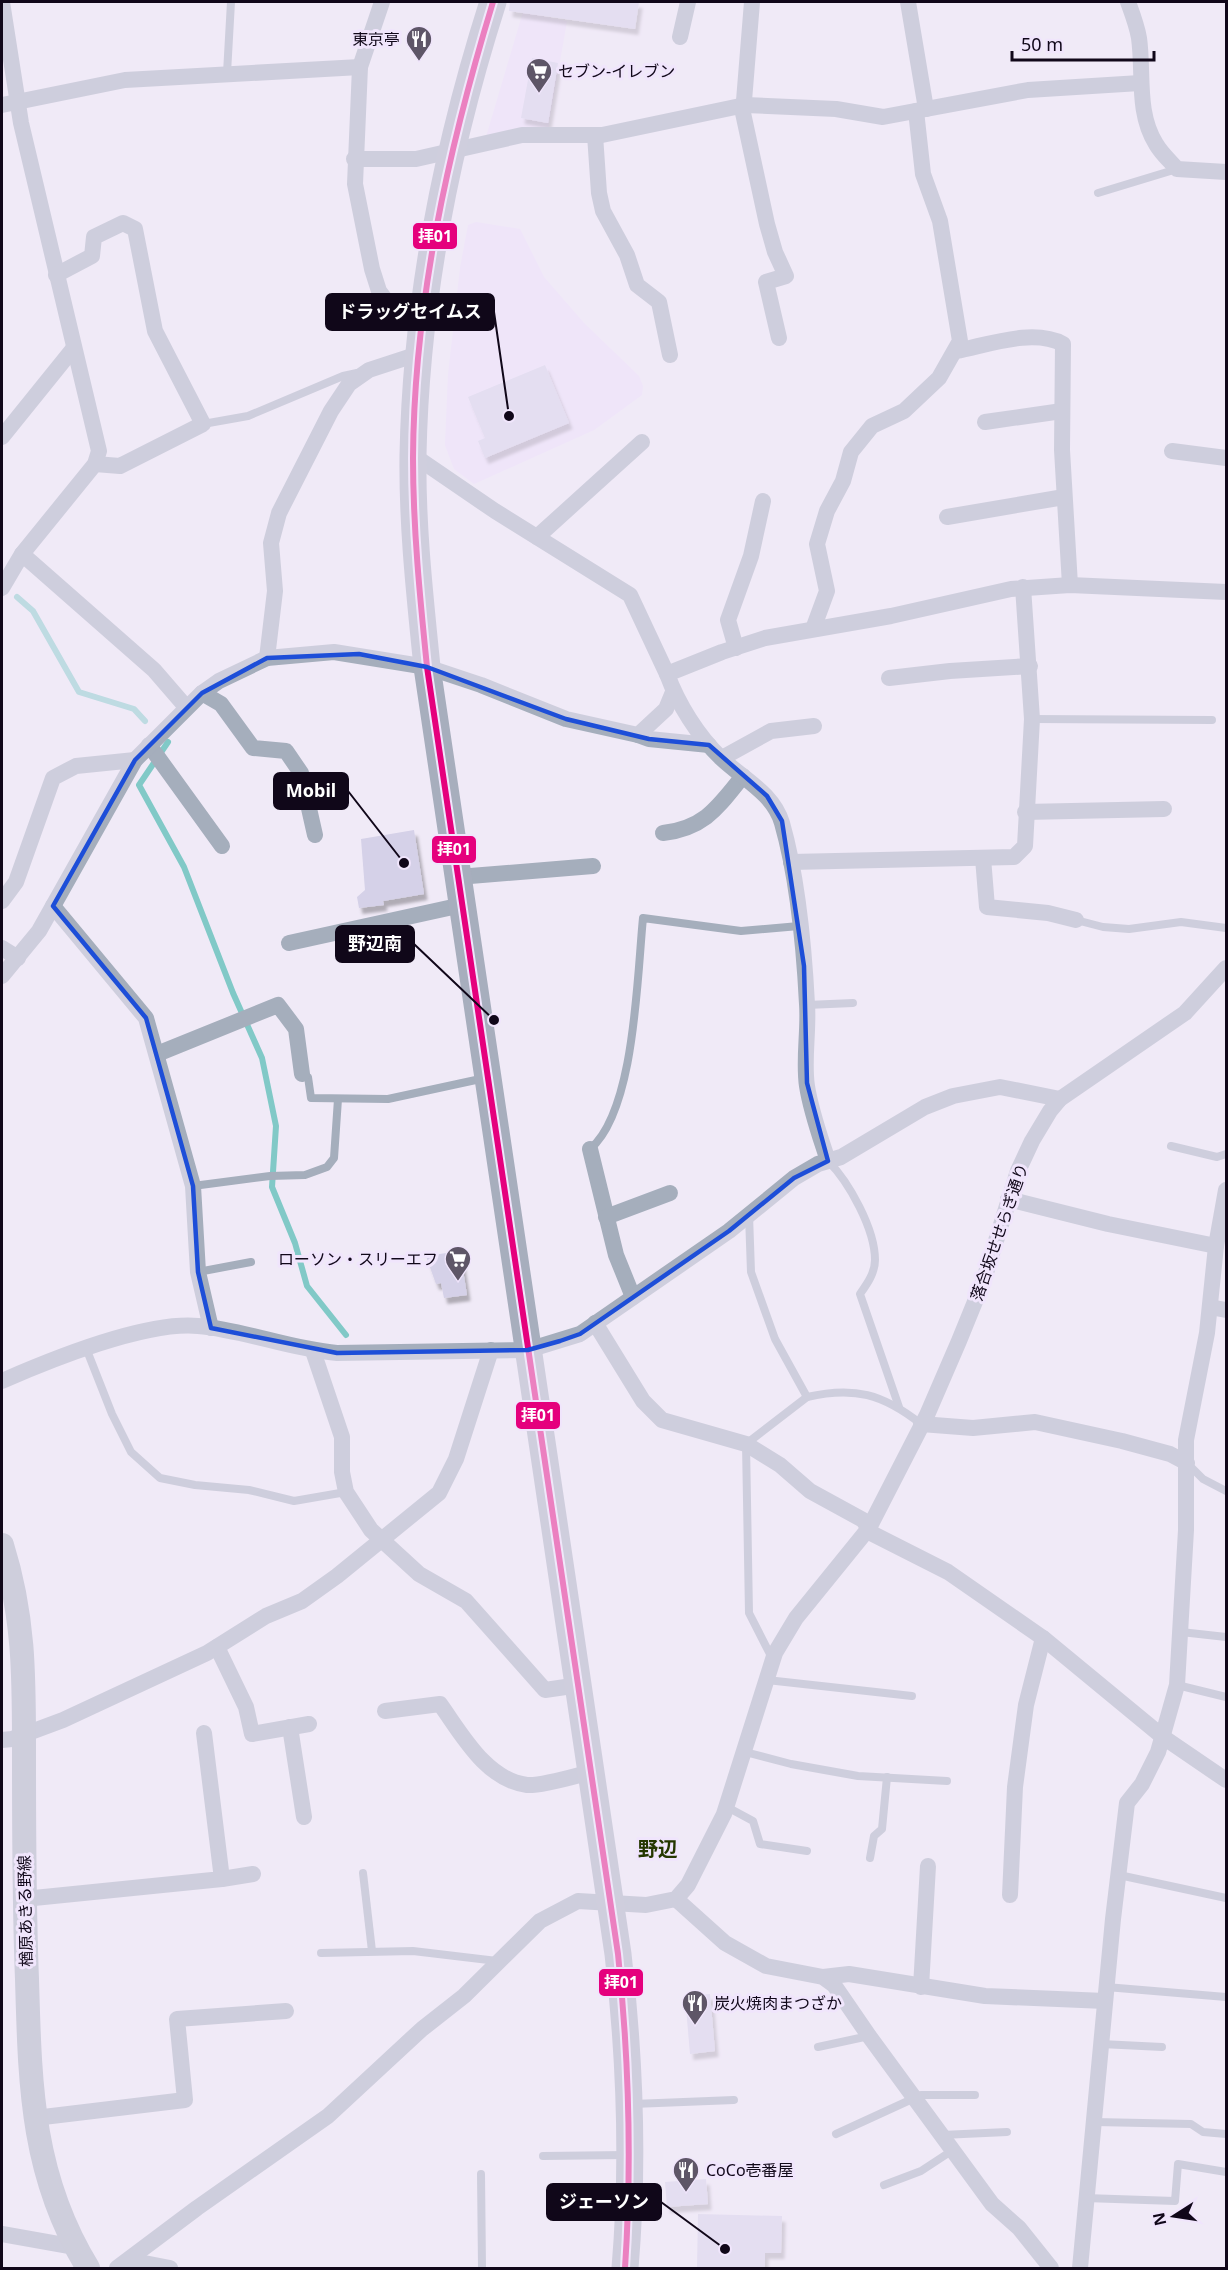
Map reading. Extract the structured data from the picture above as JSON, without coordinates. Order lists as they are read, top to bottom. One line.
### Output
{"streets":{"main road":["楢原あきる野線"],"street":["落合坂せせらぎ通り"]},"districts":["野辺"],"places":{"restaurant":["東京亭","炭火焼肉まつざか","CoCo壱番屋"],"supermarket":["セブン-イレブン","ローソン・スリーエフ"],"other":["ドラッグセイムス","Mobil","野辺南","ジェーソン"]},"lines":["transit line 拝01"],"scale_bar":"50 m","north":"left"}
